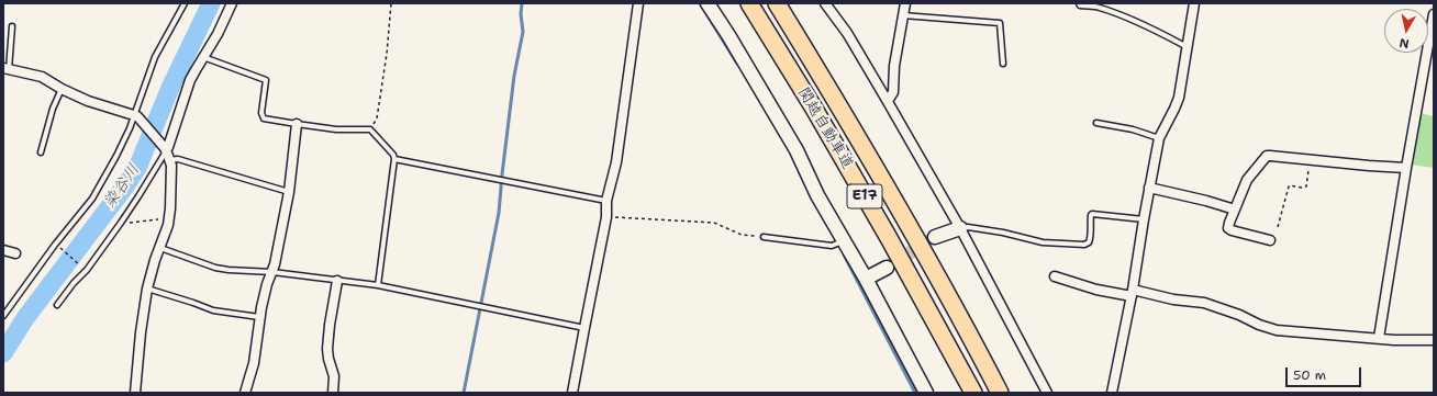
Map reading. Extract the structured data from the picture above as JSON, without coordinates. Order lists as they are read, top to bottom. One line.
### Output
{"streets":{"highway":["関越自動車道","E17"]},"water":["染谷川"],"scale_bar":"50 m","north":"bottom"}
